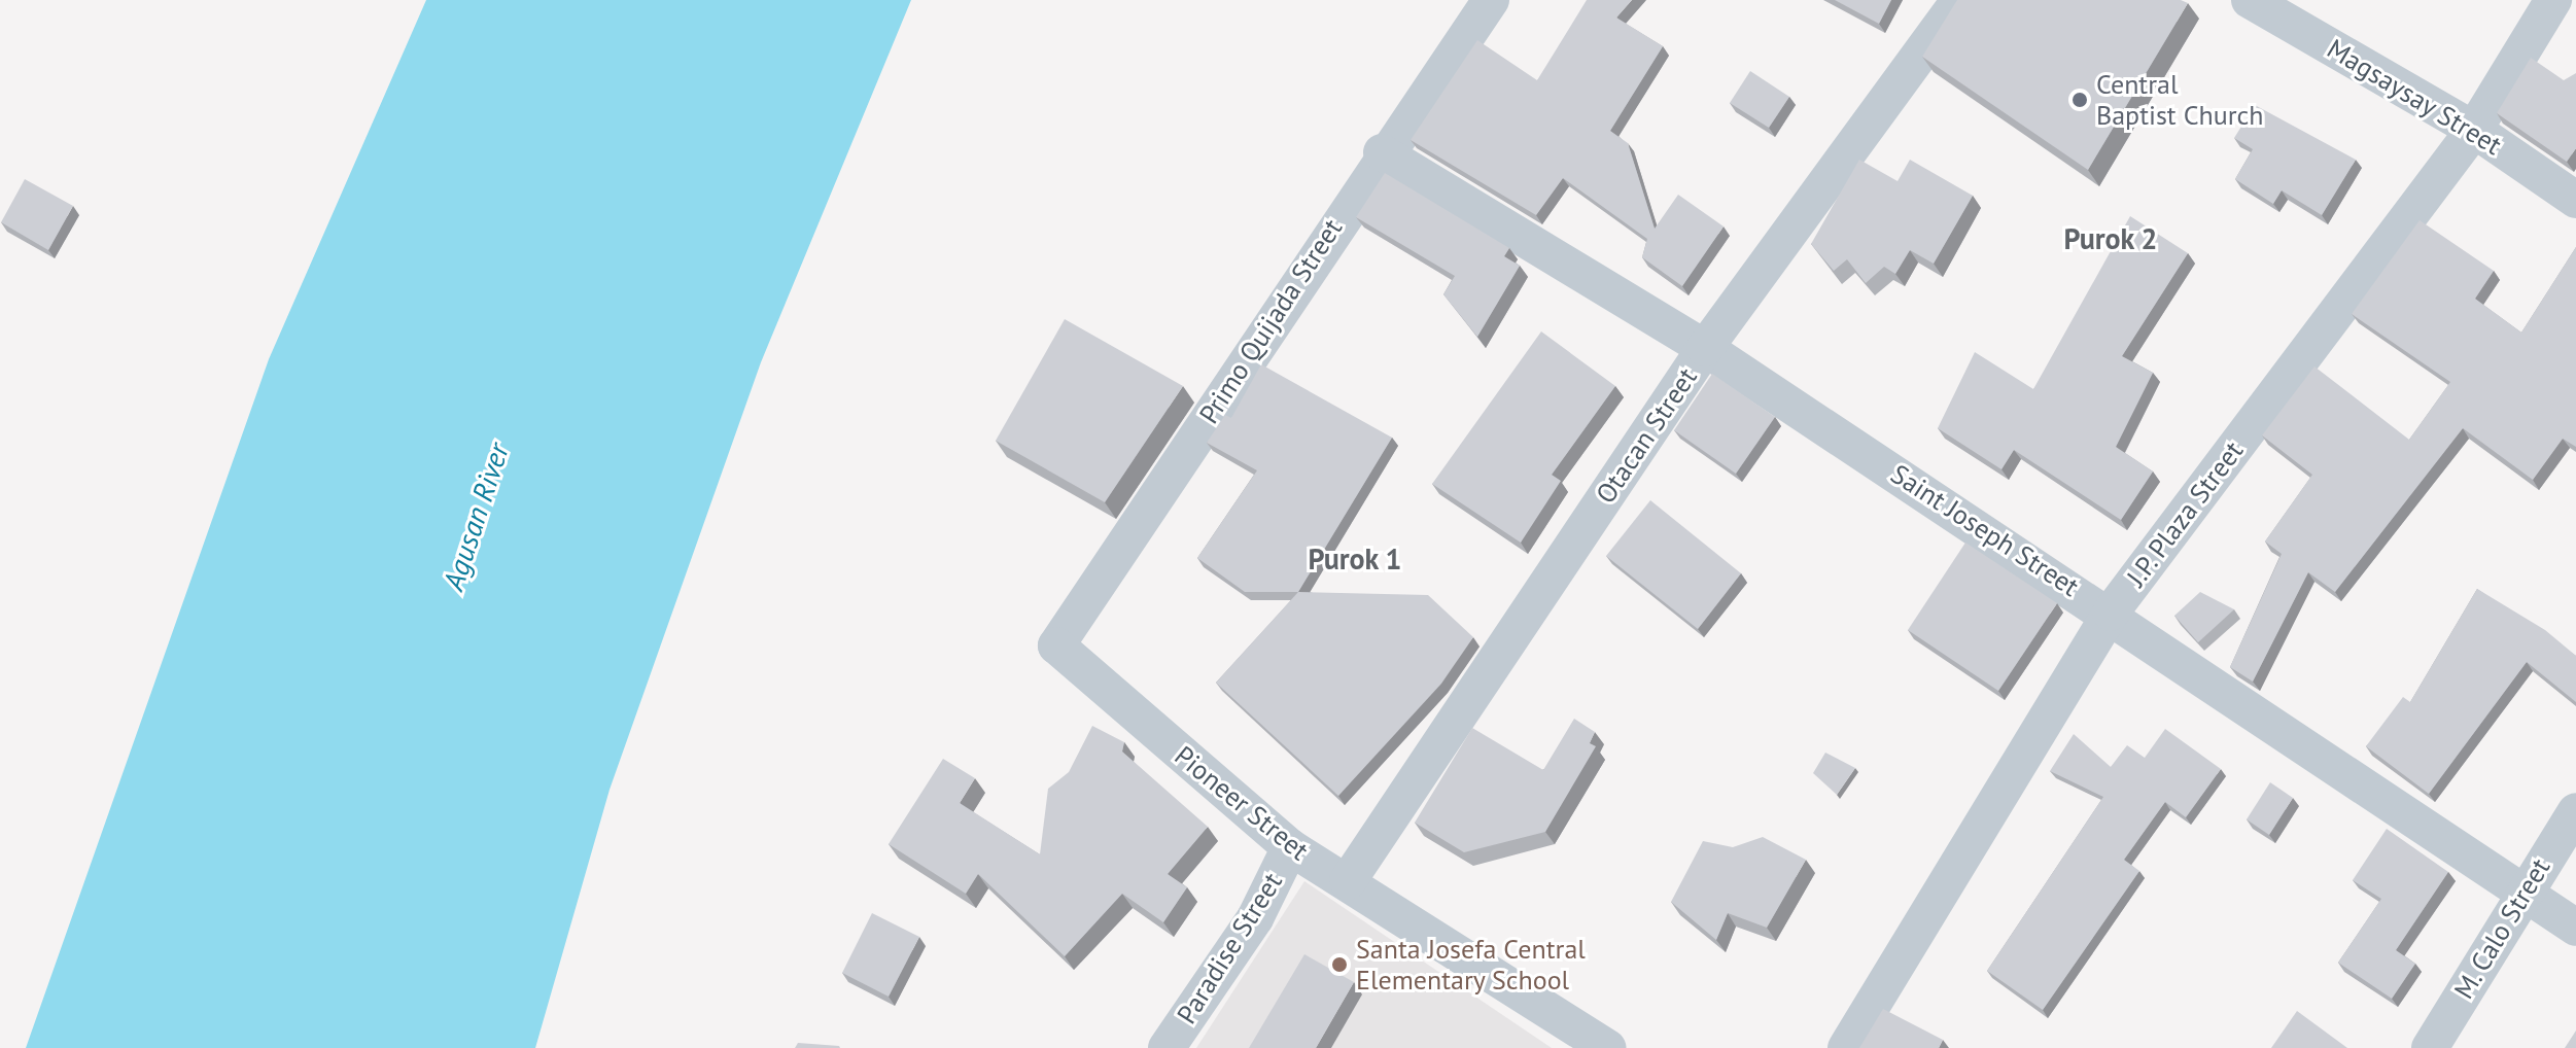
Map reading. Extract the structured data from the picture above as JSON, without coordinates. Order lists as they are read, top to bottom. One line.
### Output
{"streets":{"street":["Magsaysay Street","Primo Quijada Street","Otacan Street","J.P. Plaza Street","Saint Joseph Street","Pioneer Street","M. Calo Street","Paradise Street"]},"crossings":[["Magsaysay Street","J.P. Plaza Street"],["Primo Quijada Street","Saint Joseph Street"],["Primo Quijada Street","Pioneer Street"],["Otacan Street","Saint Joseph Street"],["Otacan Street","Pioneer Street"],["J.P. Plaza Street","Saint Joseph Street"],["Saint Joseph Street","M. Calo Street"],["Pioneer Street","Paradise Street"]],"districts":["Purok 2","Purok 1"],"water":["Agusan River"],"places":["Central Baptist Church","Santa Josefa Central Elementary School"]}
